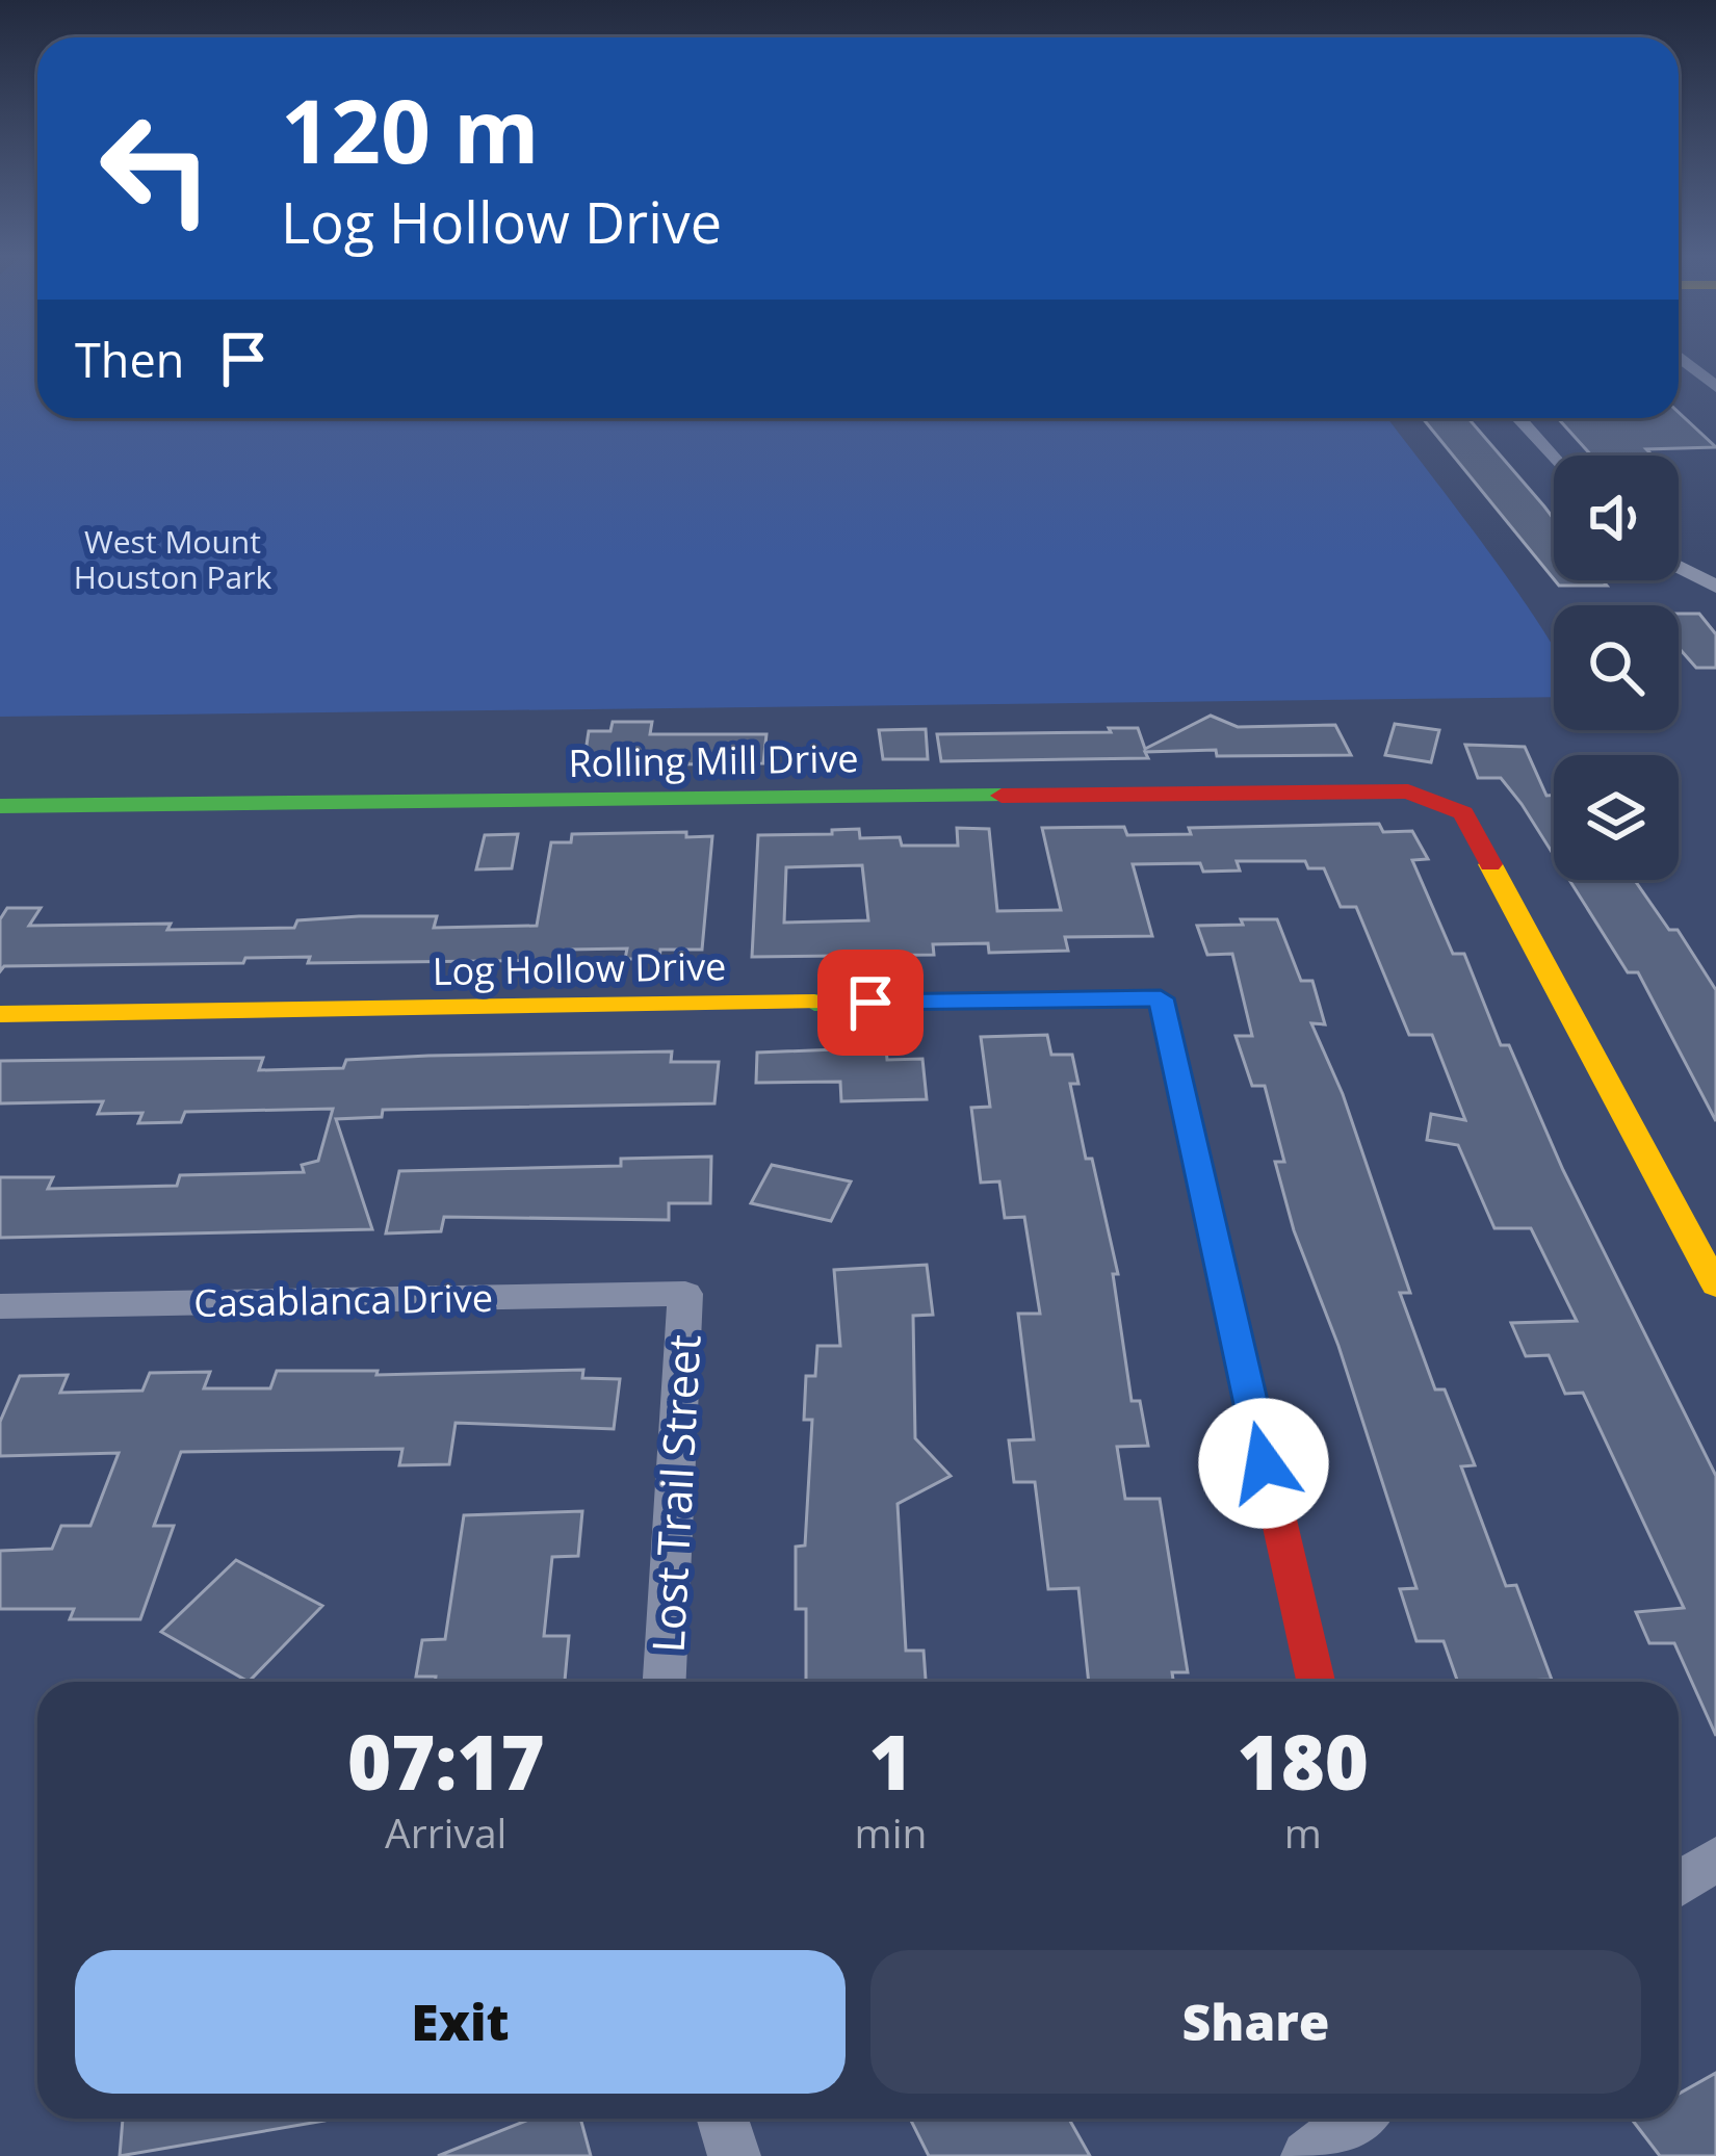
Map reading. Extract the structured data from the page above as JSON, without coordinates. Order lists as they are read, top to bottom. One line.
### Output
{"streets":{"street":["Rolling Mill Drive","Log Hollow Drive","Casablanca Drive","Lost Trail Street"]},"crossings":[["Casablanca Drive","Lost Trail Street"]],"parks":["West Mount Houston Park"],"page":{"turn":["120 m","Log Hollow Drive"],"then":"Then","eta":["07:17","Arrival","1","min","180","m"],"buttons":["Exit","Share"]}}
